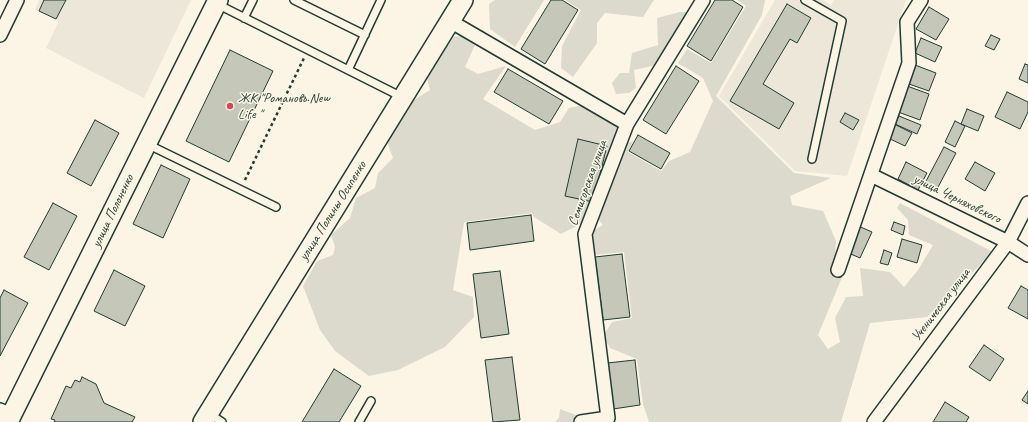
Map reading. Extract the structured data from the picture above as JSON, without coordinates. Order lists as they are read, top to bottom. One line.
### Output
{"streets":{"main road":["улица Полоненко","улица Полины Осипенко"],"street":["Семигорская улица","улица Черняховского","Ученическая улица"]},"crossings":[["улица Черняховского","Ученическая улица"]],"places":["ЖК \"Романовъ.New Life \""]}
